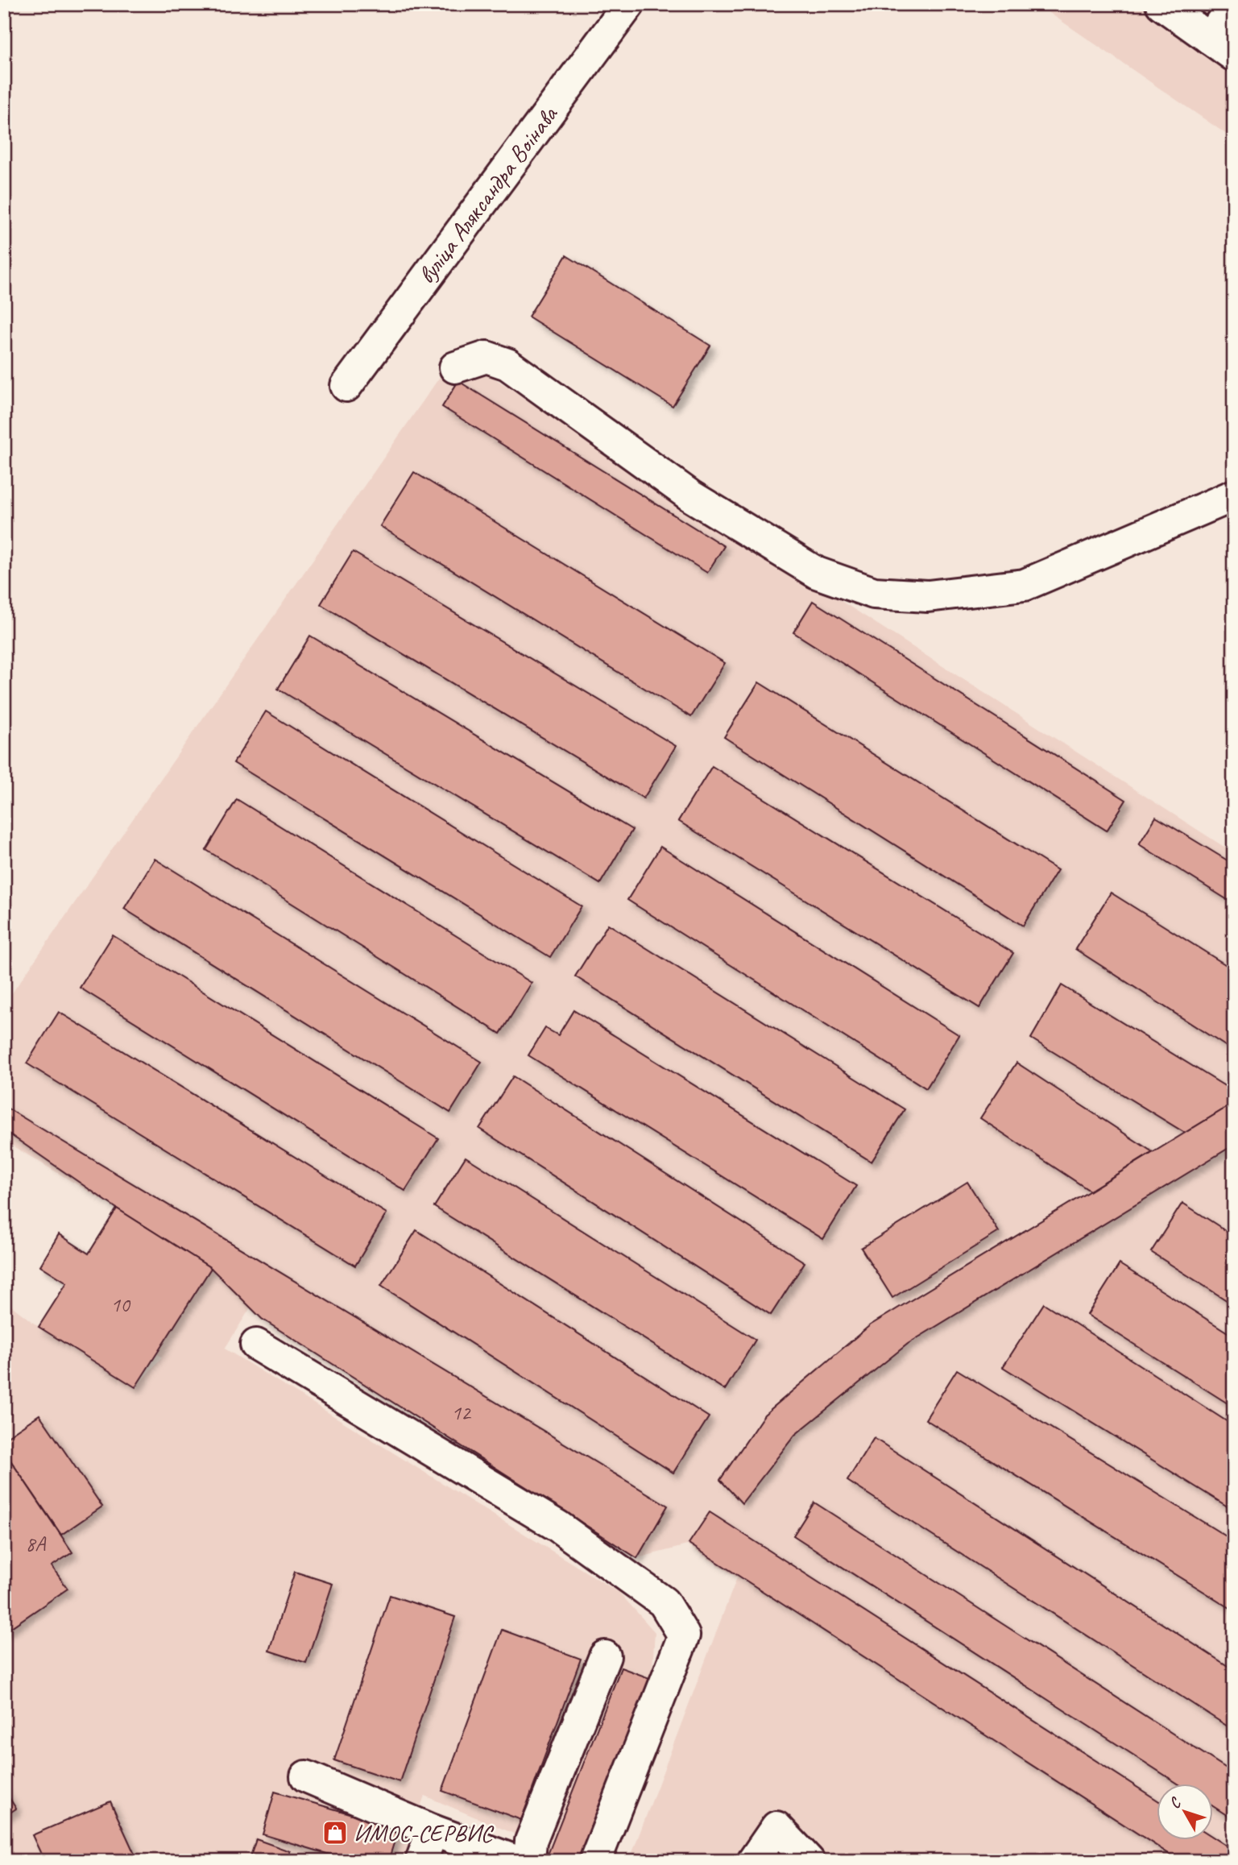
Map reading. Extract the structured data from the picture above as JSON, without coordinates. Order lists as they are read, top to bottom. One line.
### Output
{"streets":{"street":["вуліца Аляксандра Воінава"]},"places":{"shop":["ИМОС-СЕРВИС"]},"house_numbers":["10","12","8А"],"north":"top left"}
